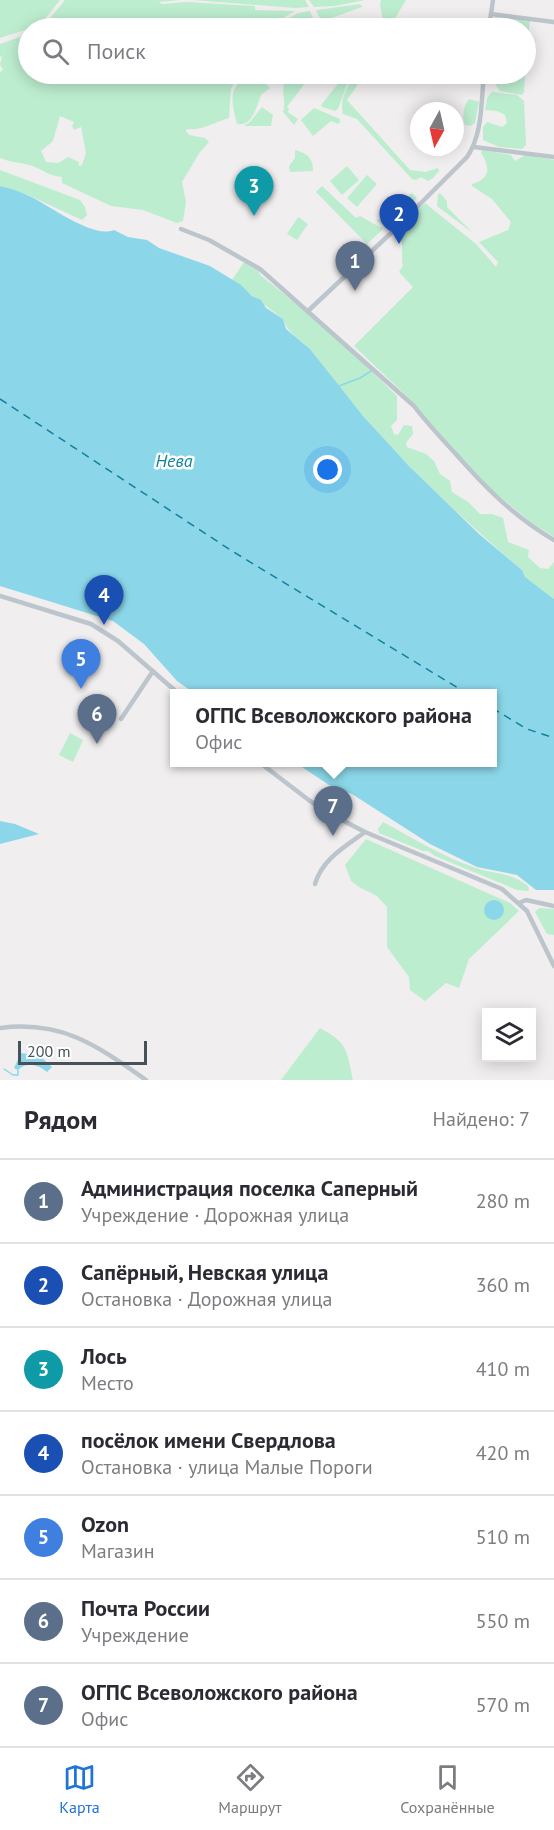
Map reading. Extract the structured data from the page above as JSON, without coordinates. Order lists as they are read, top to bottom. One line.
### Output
{"water":["Нева"],"scale_bar":"200 m","north":"bottom","page":{"search":"Поиск","pins":["3","2","1","4","5","6","7"],"popup":["ОГПС Всеволожского района","Офис"],"scale":"200 m","heading":["Рядом","Найдено: 7"],"list":[{"mark":"1","name":"Администрация поселка Саперный","note":"Учреждение · Дорожная улица","value":"280 m"},{"mark":"2","name":"Сапёрный, Невская улица","note":"Остановка · Дорожная улица","value":"360 m"},{"mark":"3","name":"Лось","note":"Место","value":"410 m"},{"mark":"4","name":"посёлок имени Свердлова","note":"Остановка · улица Малые Пороги","value":"420 m"},{"mark":"5","name":"Ozon","note":"Магазин","value":"510 m"},{"mark":"6","name":"Почта России","note":"Учреждение","value":"550 m"},{"mark":"7","name":"ОГПС Всеволожского района","note":"Офис","value":"570 m"}],"nav":["Карта","Маршрут","Сохранённые"]}}
